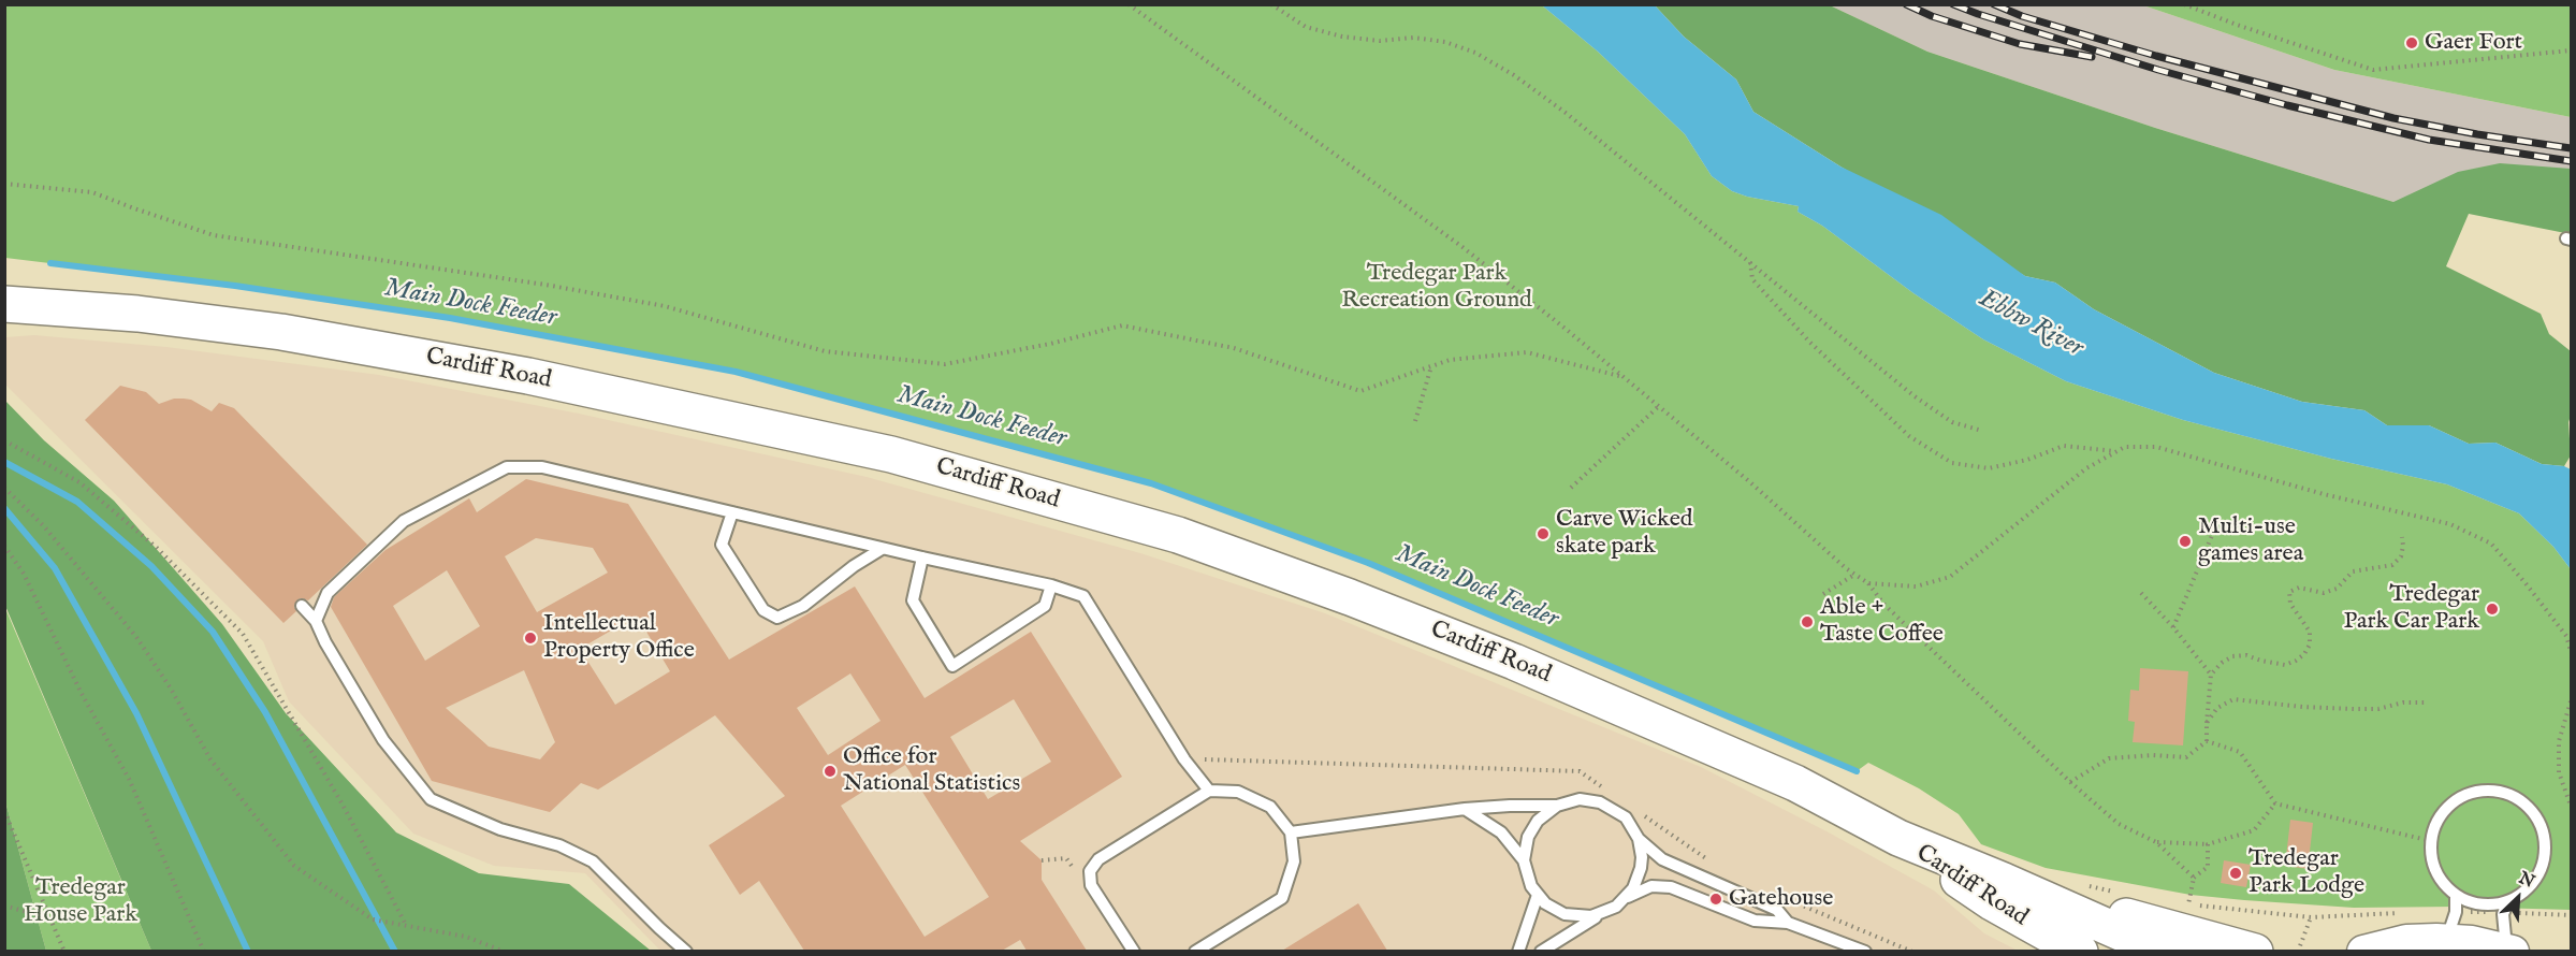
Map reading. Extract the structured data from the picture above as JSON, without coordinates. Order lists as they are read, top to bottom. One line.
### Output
{"streets":{"main road":["Cardiff Road"]},"water":["Main Dock Feeder","Ebbw River"],"parks":["Tredegar Park Recreation Ground","Tredegar House Park"],"places":["Gaer Fort","Carve Wicked skate park","Multi-use games area","Tredegar Park Car Park","Able + Taste Coffee","Intellectual Property Office","Office for National Statistics","Tredegar Park Lodge","Gatehouse"],"north":"top right"}
